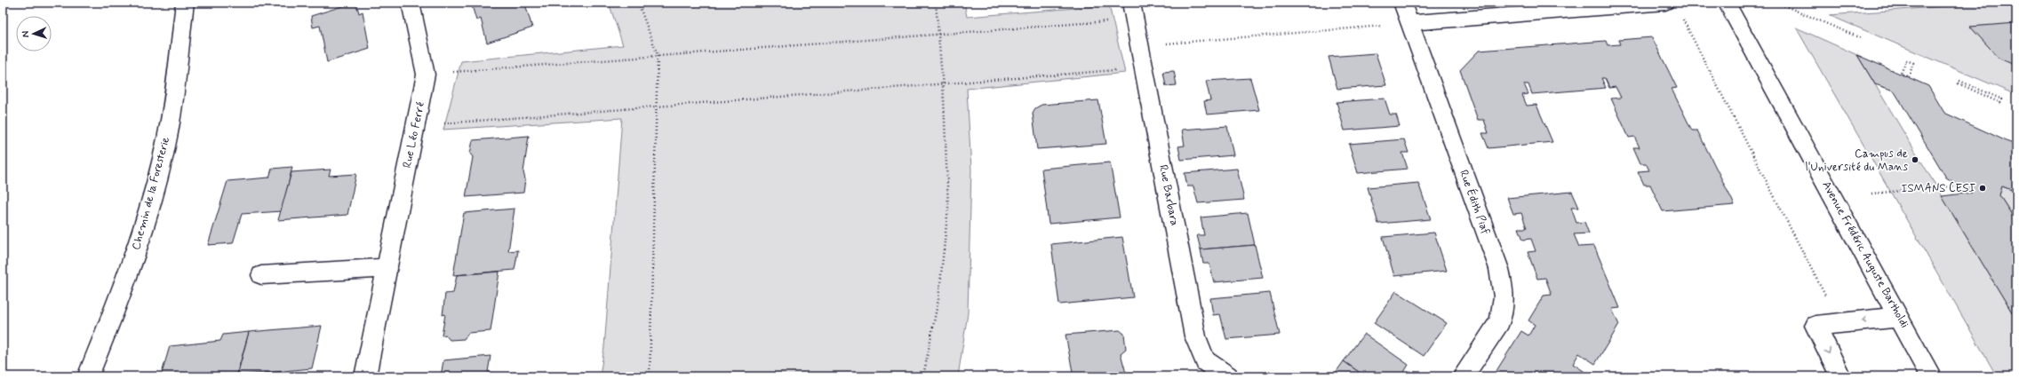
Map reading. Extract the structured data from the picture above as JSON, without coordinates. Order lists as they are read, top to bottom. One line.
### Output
{"streets":{"street":["Rue Léo Ferré","Chemin de la Foresterie","Rue Barbara","Rue Édith Piaf","Avenue Frédéric Auguste Bartholdi"]},"places":["Campus de l'Université du Mans","ISMANS CESI"],"north":"left"}
